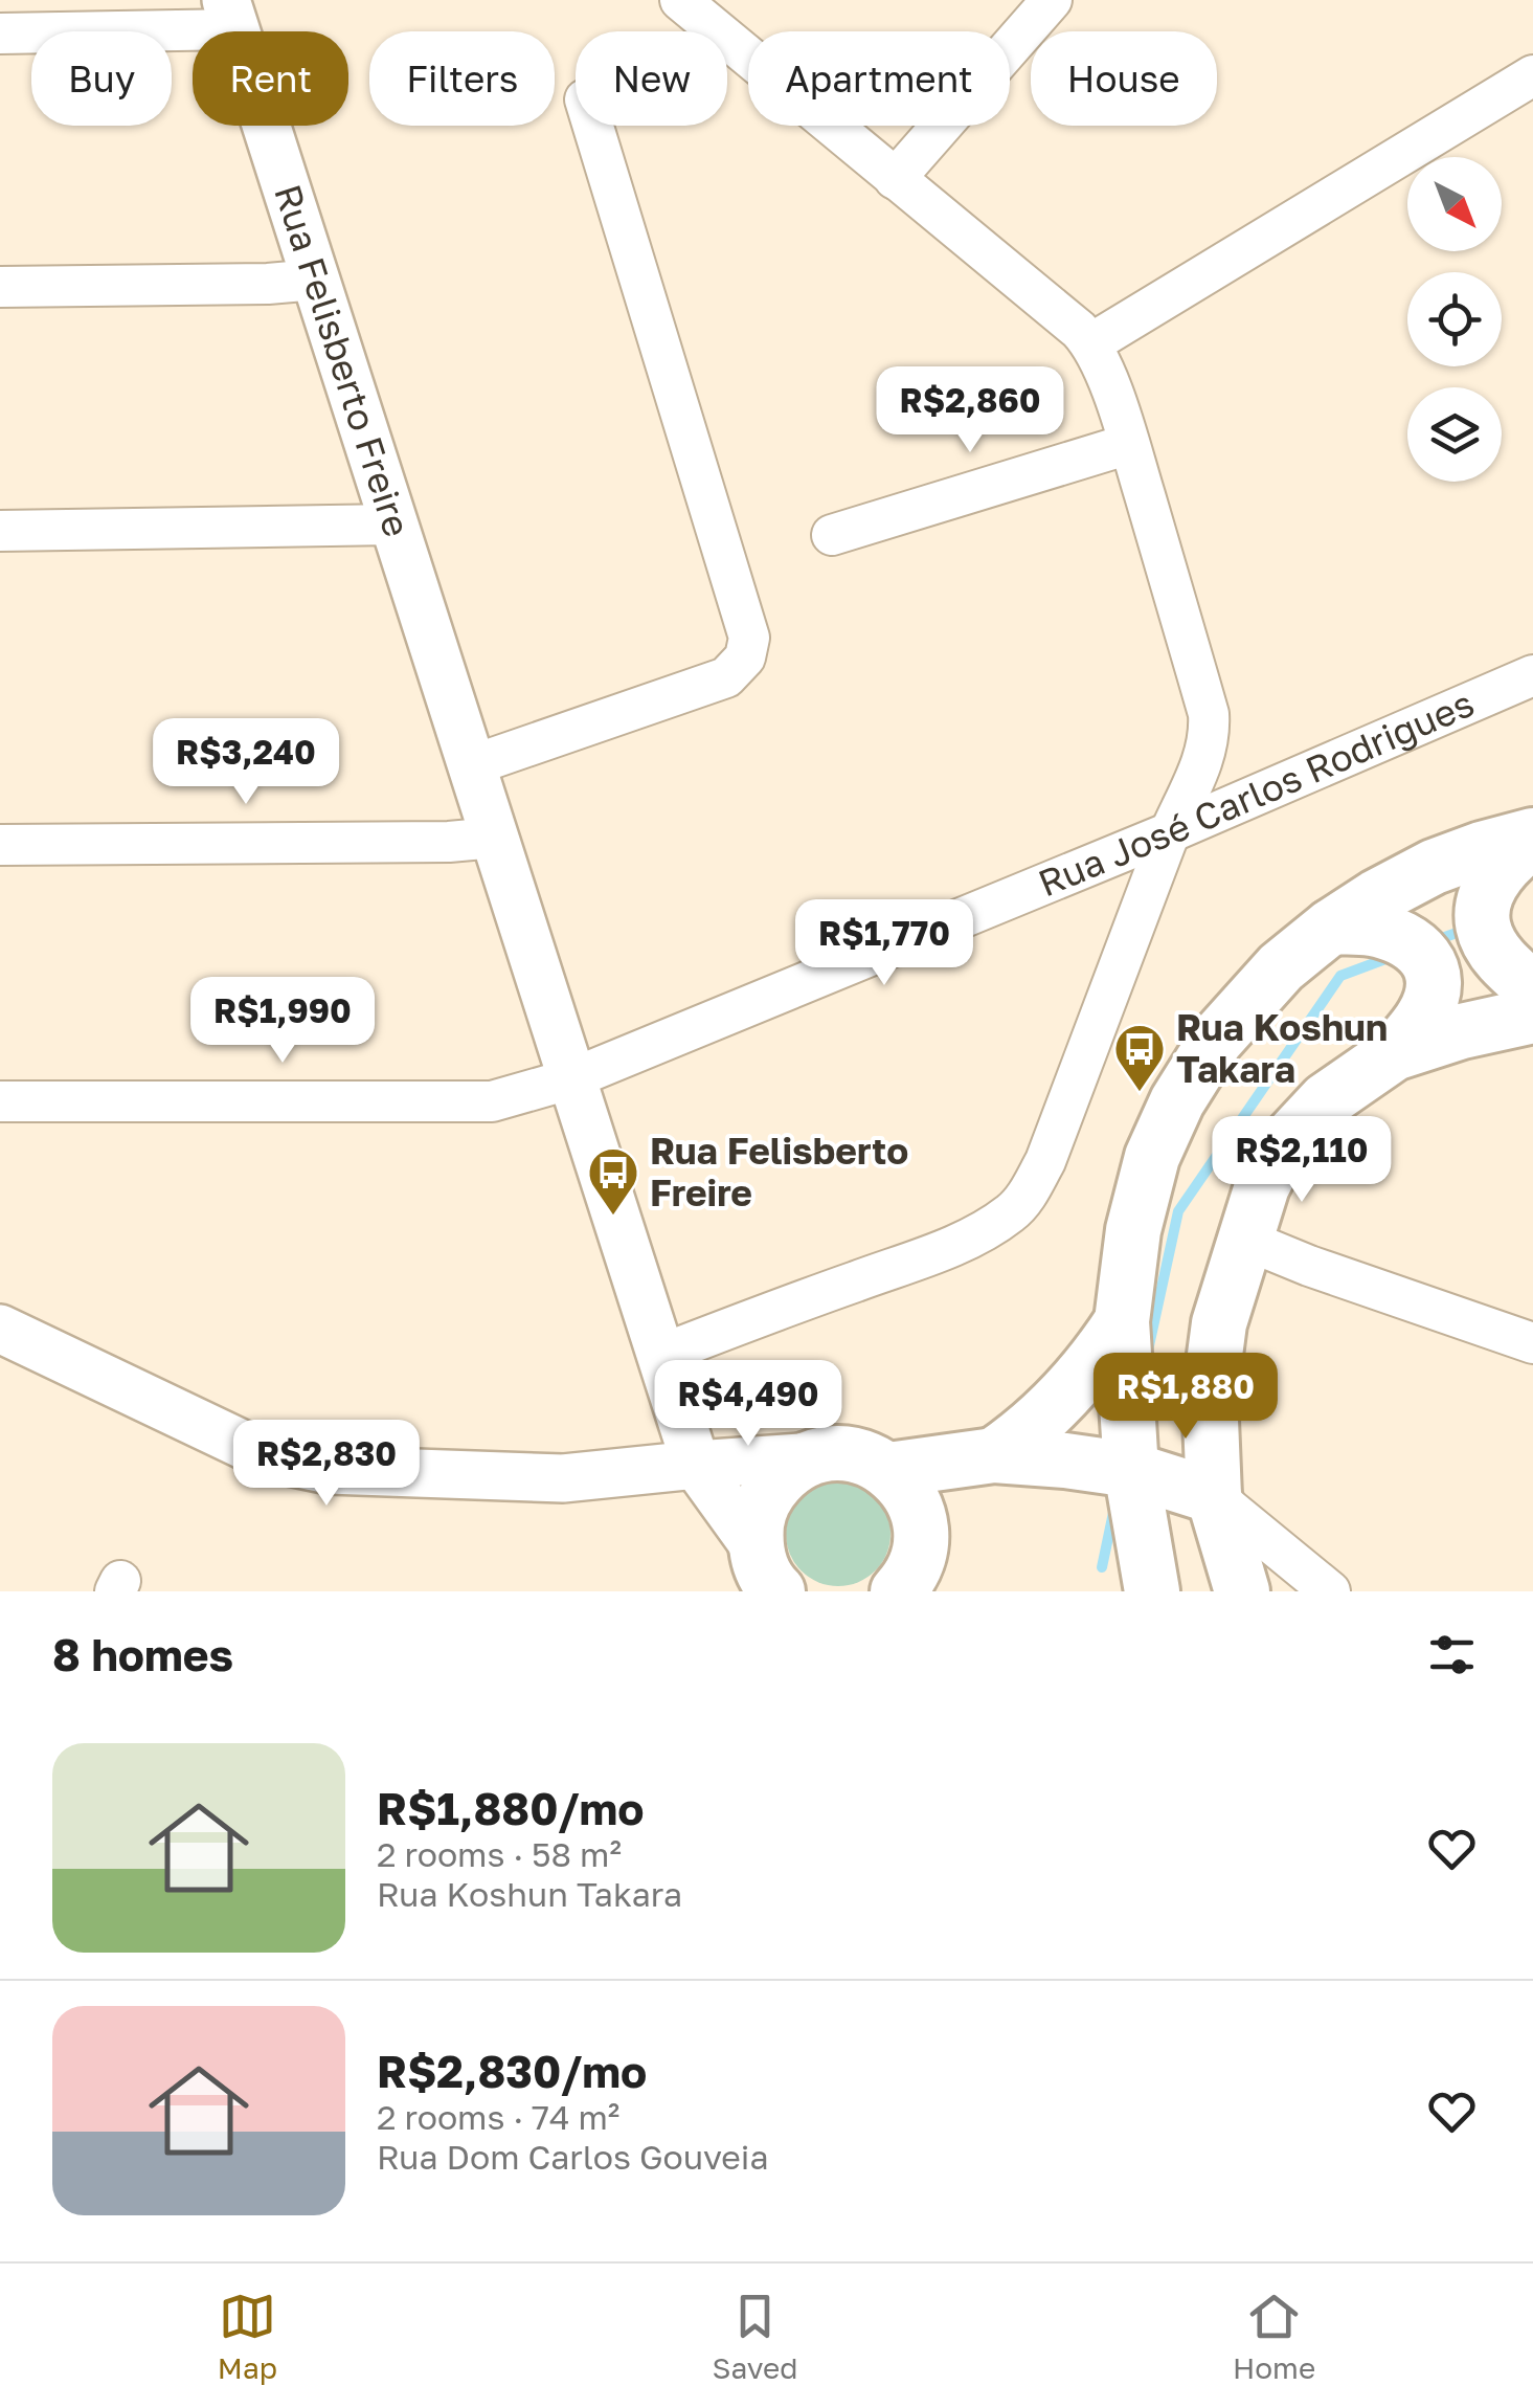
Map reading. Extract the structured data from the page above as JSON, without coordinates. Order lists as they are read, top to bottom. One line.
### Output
{"streets":{"street":["Rua Felisberto Freire","Rua José Carlos Rodrigues"]},"crossings":[["Rua Felisberto Freire","Rua José Carlos Rodrigues"]],"places":{"bus stop":["Rua Koshun Takara","Rua Felisberto Freire"]},"north":"bottom right","page":{"chip":["Buy","Rent","Filters","New","Apartment","House"],"price":["R$2,860","R$3,240","R$1,770","R$1,990","R$2,110","R$1,880","R$4,490","R$2,830"],"heading":"8 homes","list":[{"name":"R$1,880/mo","note":"2 rooms · 58 m² · Rua Koshun Takara"},{"name":"R$2,830/mo","note":"2 rooms · 74 m² · Rua Dom Carlos Gouveia"}],"tabs":["Map","Saved","Home"]}}
